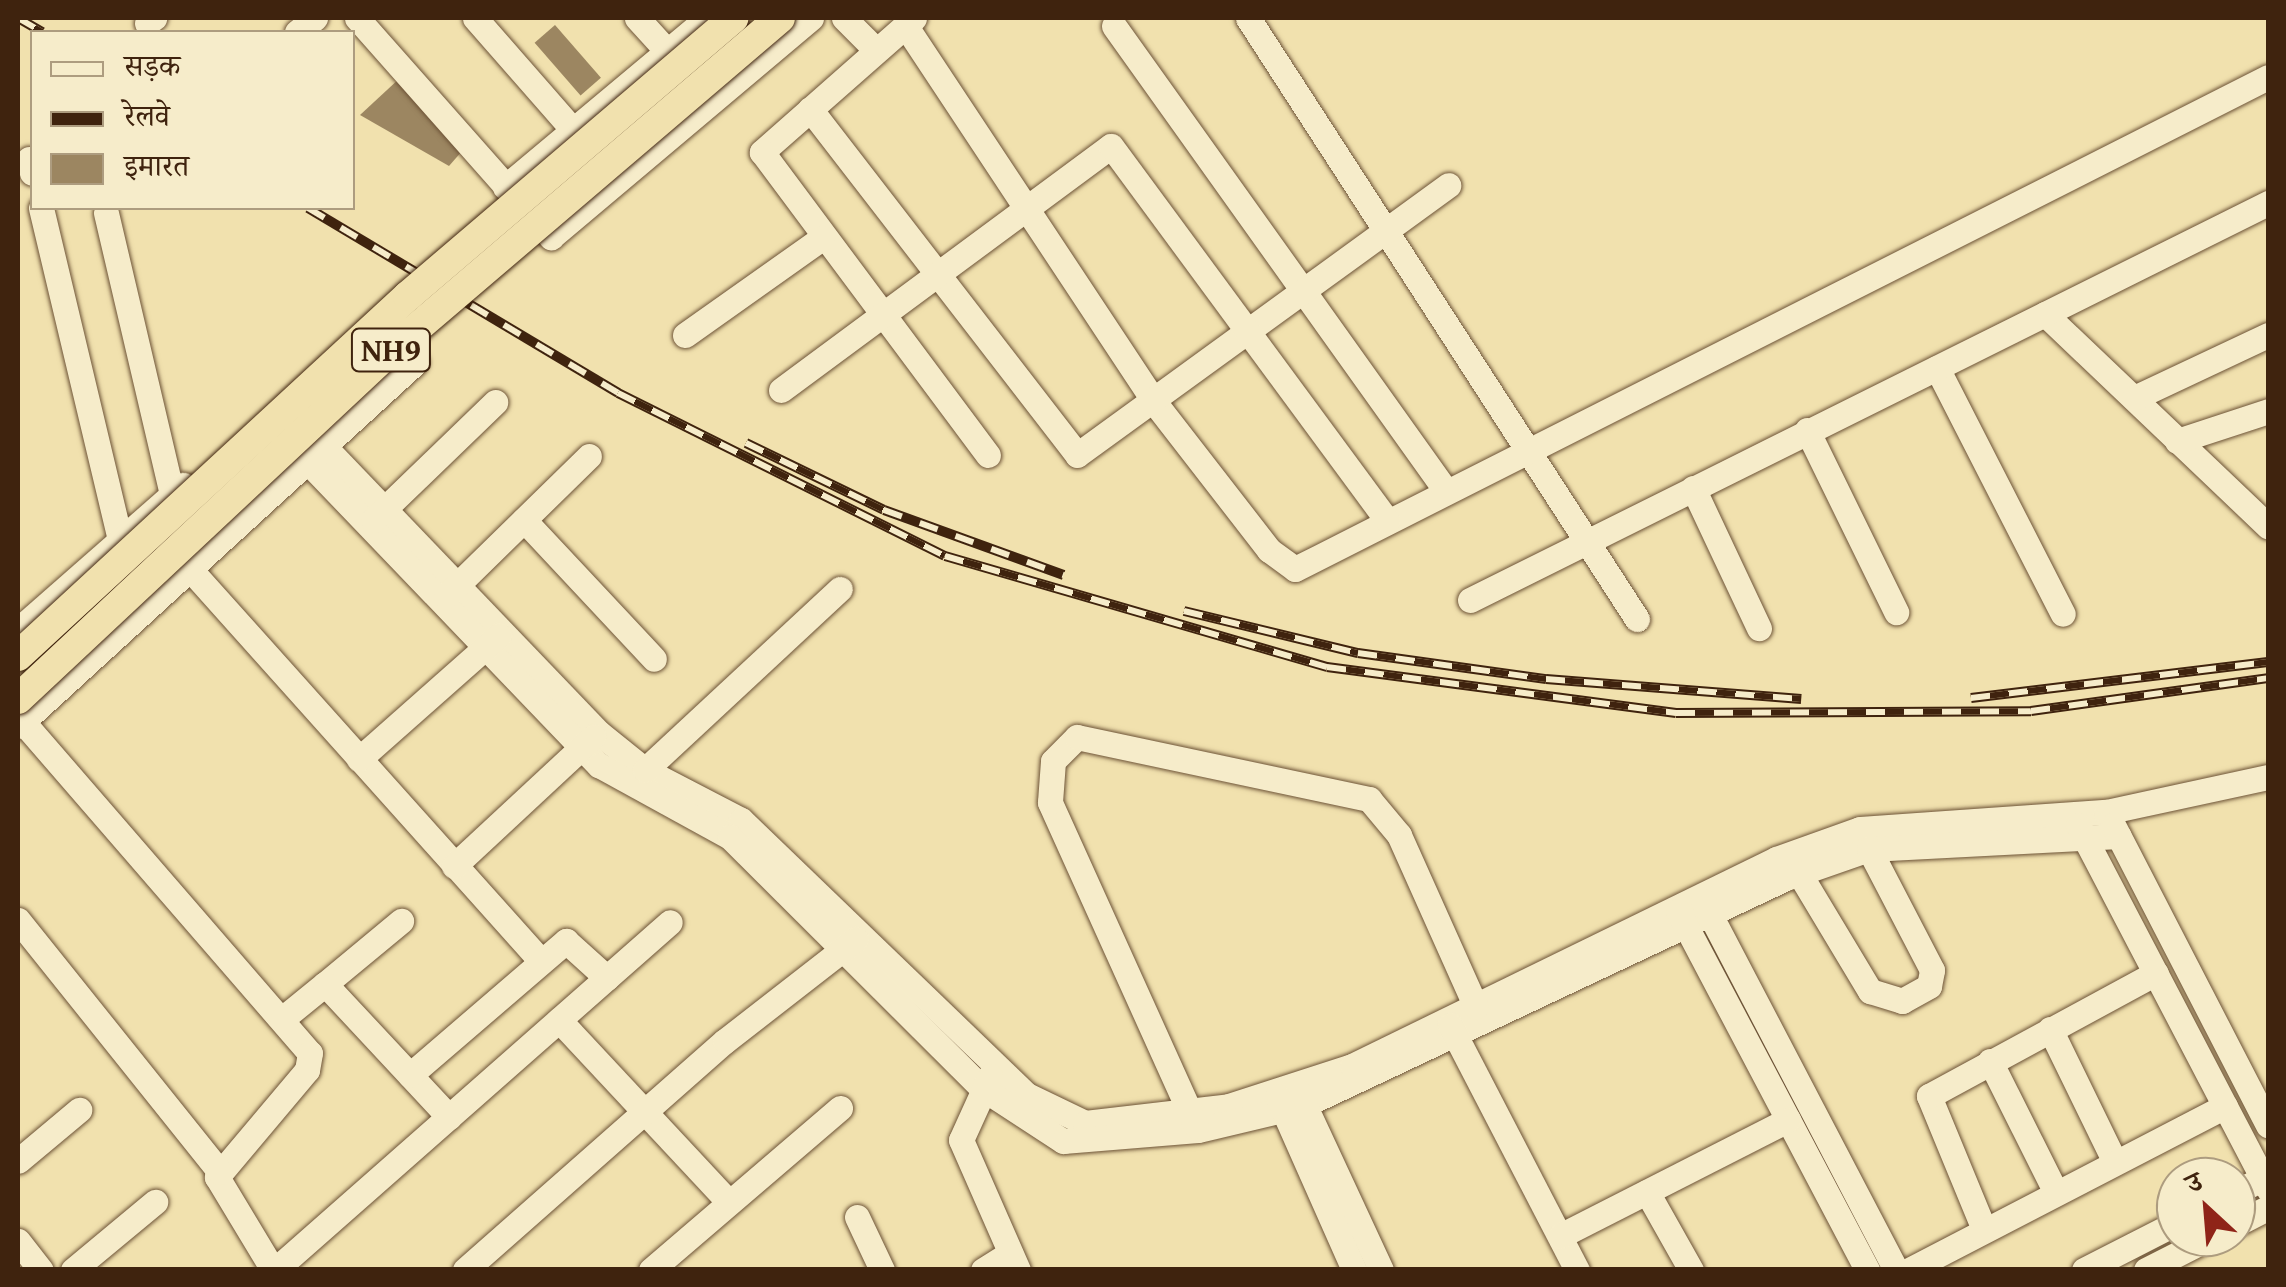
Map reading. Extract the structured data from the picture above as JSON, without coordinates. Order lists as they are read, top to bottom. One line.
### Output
{"streets":{"main road":["NH9"]},"legend":["सड़क","रेलवे","इमारत"],"north":"top left"}
